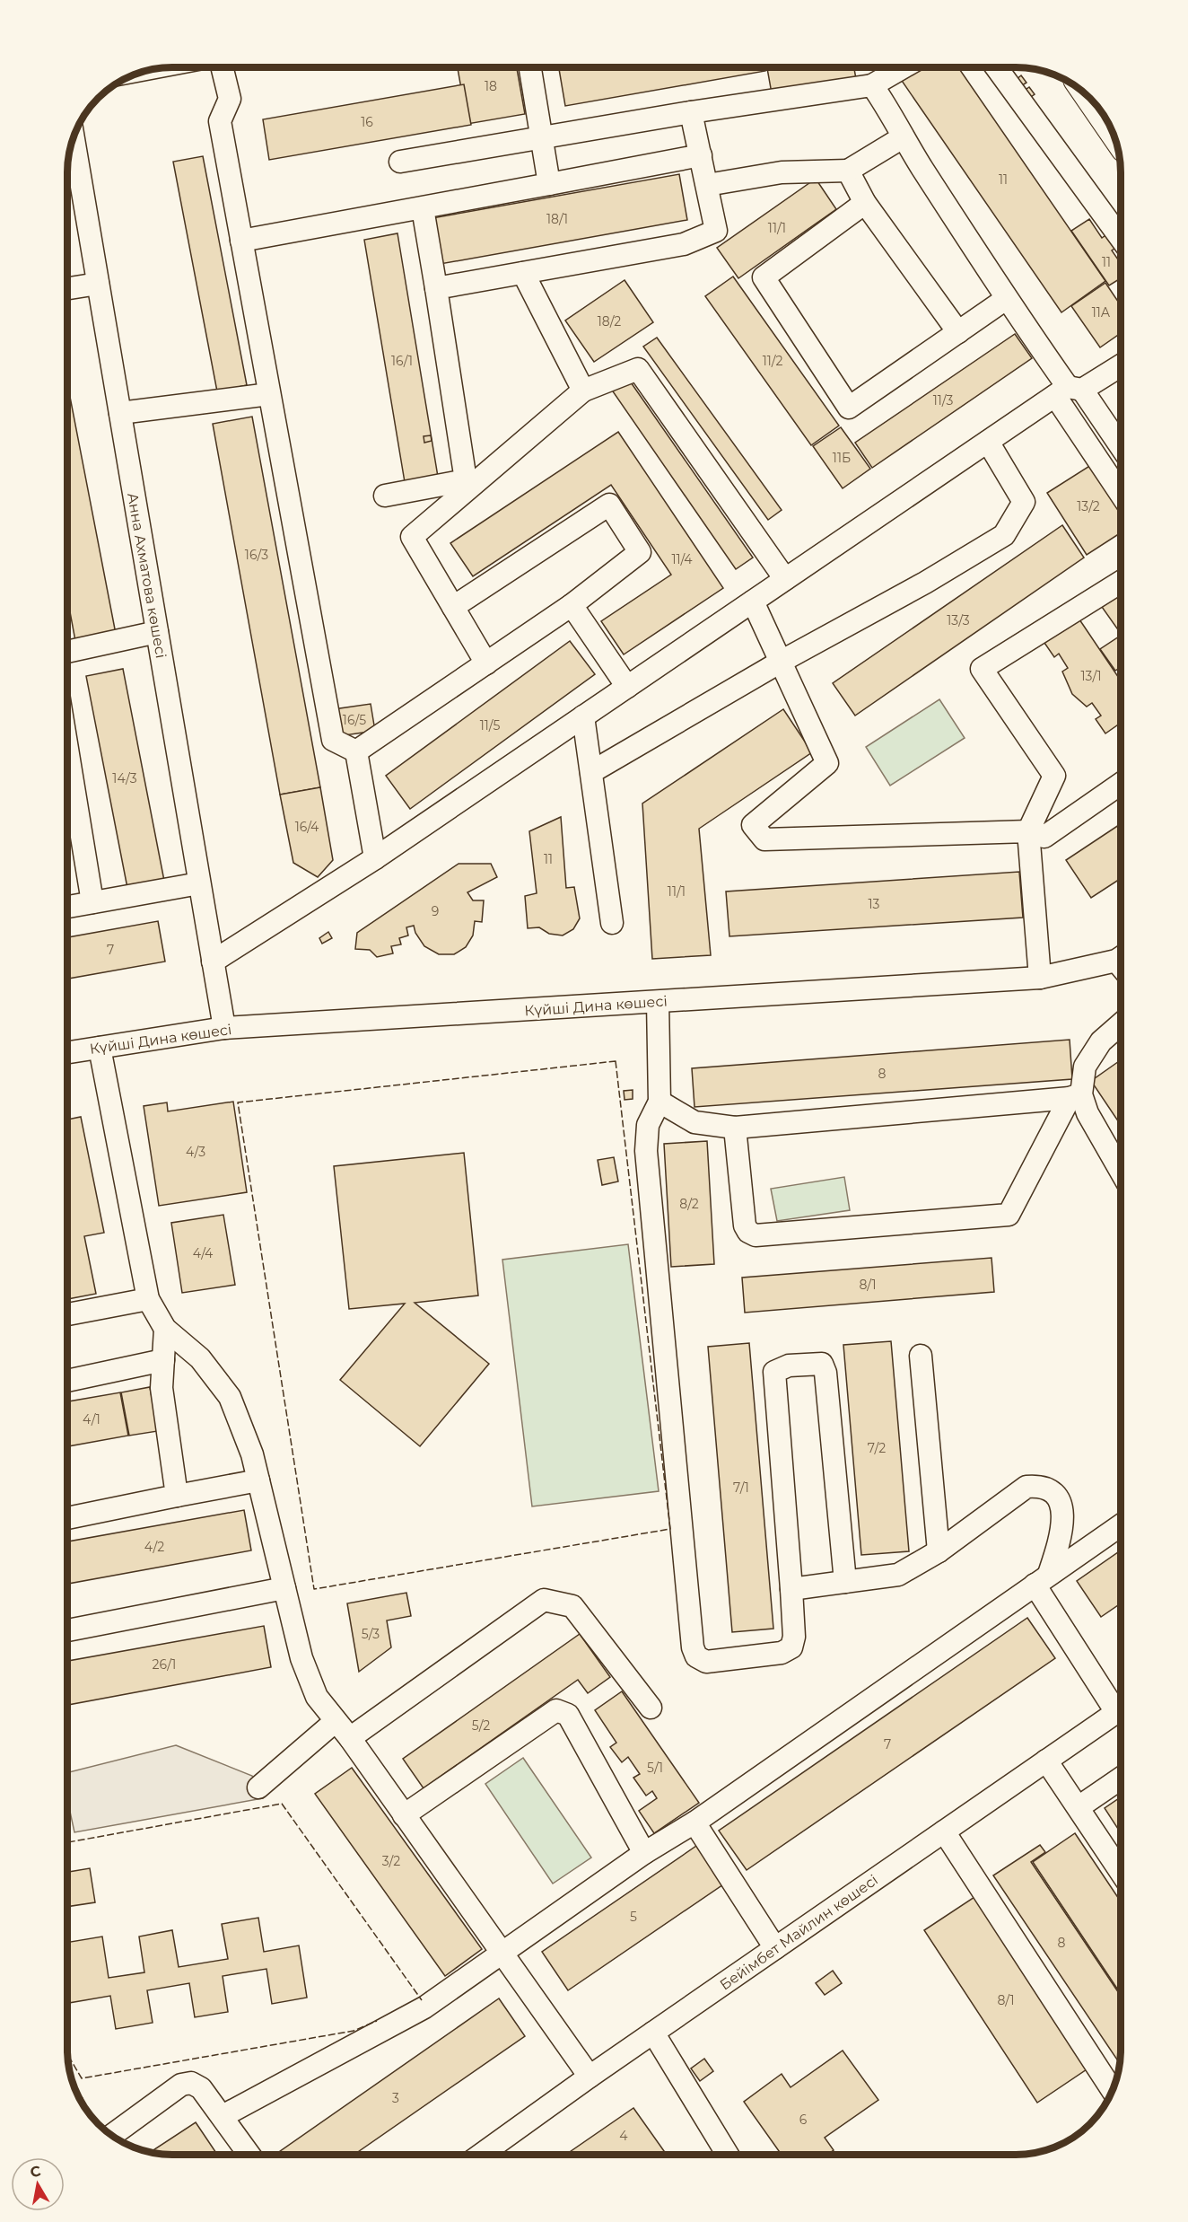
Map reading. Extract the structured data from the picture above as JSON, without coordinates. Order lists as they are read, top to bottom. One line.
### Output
{"streets":{"street":["Анна Ахматова көшесі","Күйші Дина көшесі","Бейімбет Майлин көшесі"]},"crossings":[["Анна Ахматова көшесі","Күйші Дина көшесі"]],"house_numbers":["18","16","11","18/1","11/1","11","11А","18/2","16/1","11/2","11/3","11Б","13/2","16/3","11/4","13/3","13/1","16/5","11/5","14/3","16/4","11","11/1","13","9","7","8","4/3","8/2","4/4","8/1","4/1","7/2","7/1","4/2","5/3","26/1","5/2","7","5/1","3/2","5","8","8/1","3","6","4"],"north":"top"}
